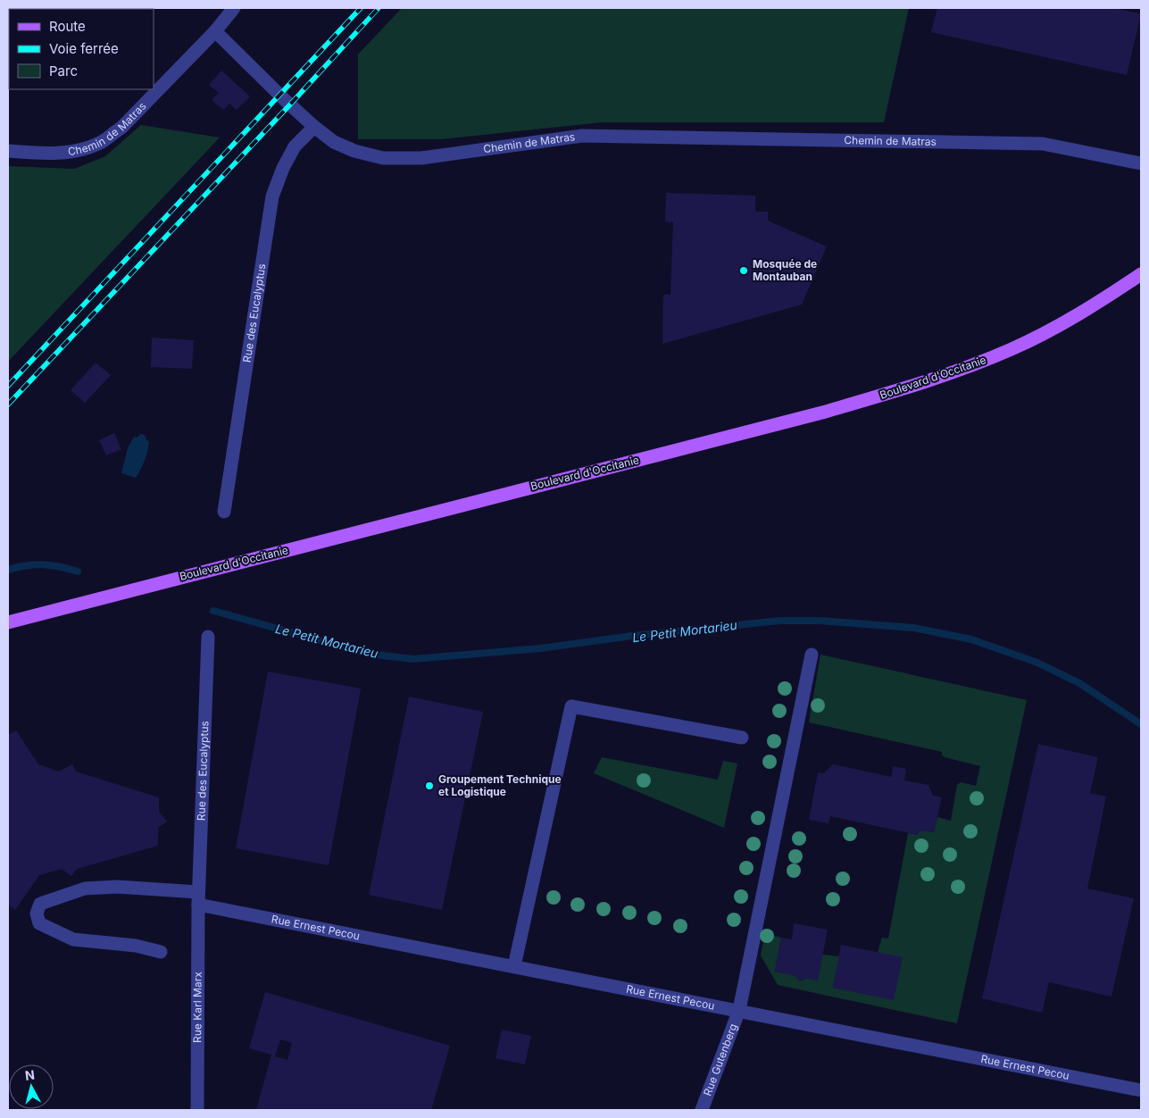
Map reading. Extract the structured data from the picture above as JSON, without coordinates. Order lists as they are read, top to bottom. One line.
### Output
{"streets":{"main road":["Boulevard d'Occitanie"],"street":["Chemin de Matras","Rue des Eucalyptus","Rue Ernest Pecou","Rue Karl Marx","Rue Gutenberg"]},"crossings":[["Chemin de Matras","Rue des Eucalyptus"],["Rue des Eucalyptus","Rue Ernest Pecou"],["Rue des Eucalyptus","Rue Karl Marx"],["Rue Ernest Pecou","Rue Karl Marx"],["Rue Ernest Pecou","Rue Gutenberg"]],"water":["Le Petit Mortarieu"],"places":["Mosquée de Montauban","Groupement Technique et Logistique"],"legend":["Route","Voie ferrée","Parc"],"north":"top"}
